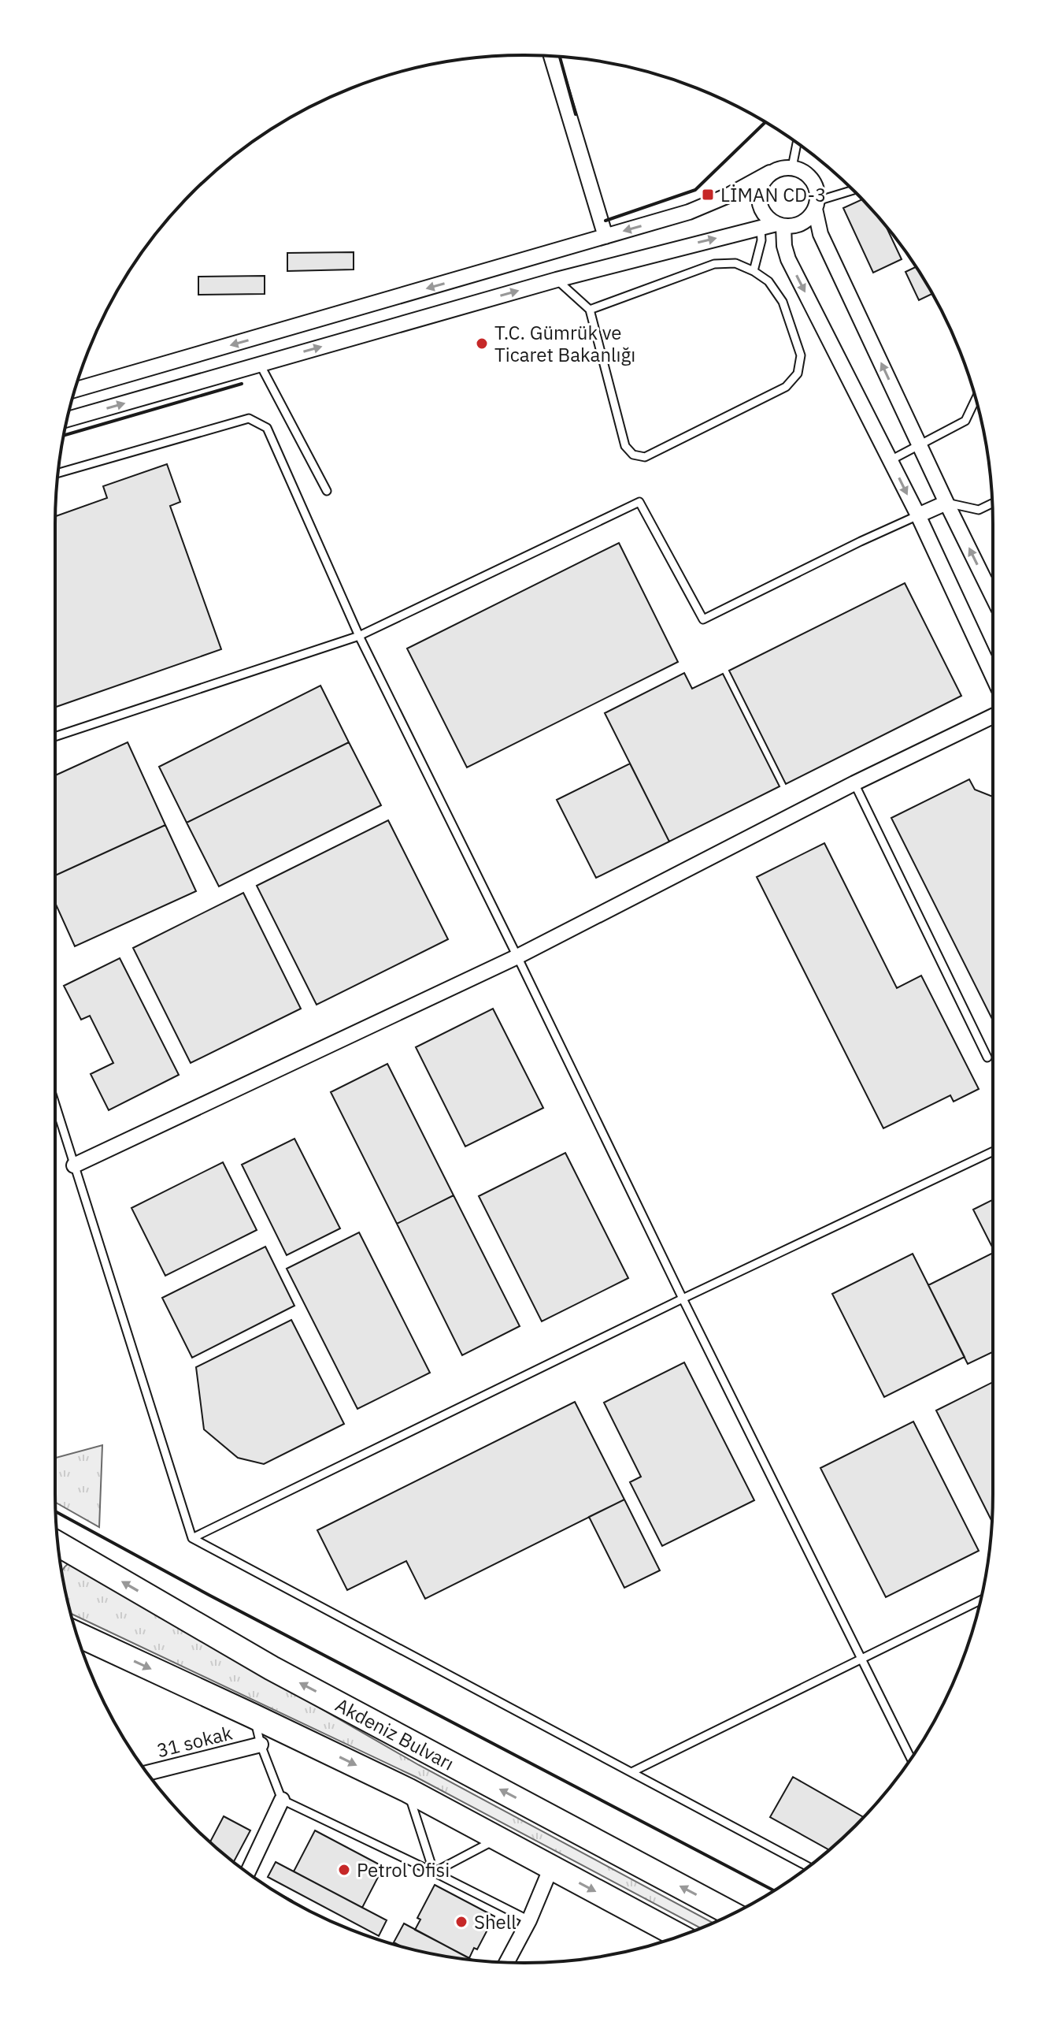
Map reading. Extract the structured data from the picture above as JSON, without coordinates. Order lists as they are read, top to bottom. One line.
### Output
{"streets":{"main road":["Akdeniz Bulvarı"],"street":["31 sokak"]},"places":{"transit":["LİMAN CD-3"],"other":["T.C. Gümrük ve Ticaret Bakanlığı","Petrol Ofisi","Shell"]}}
